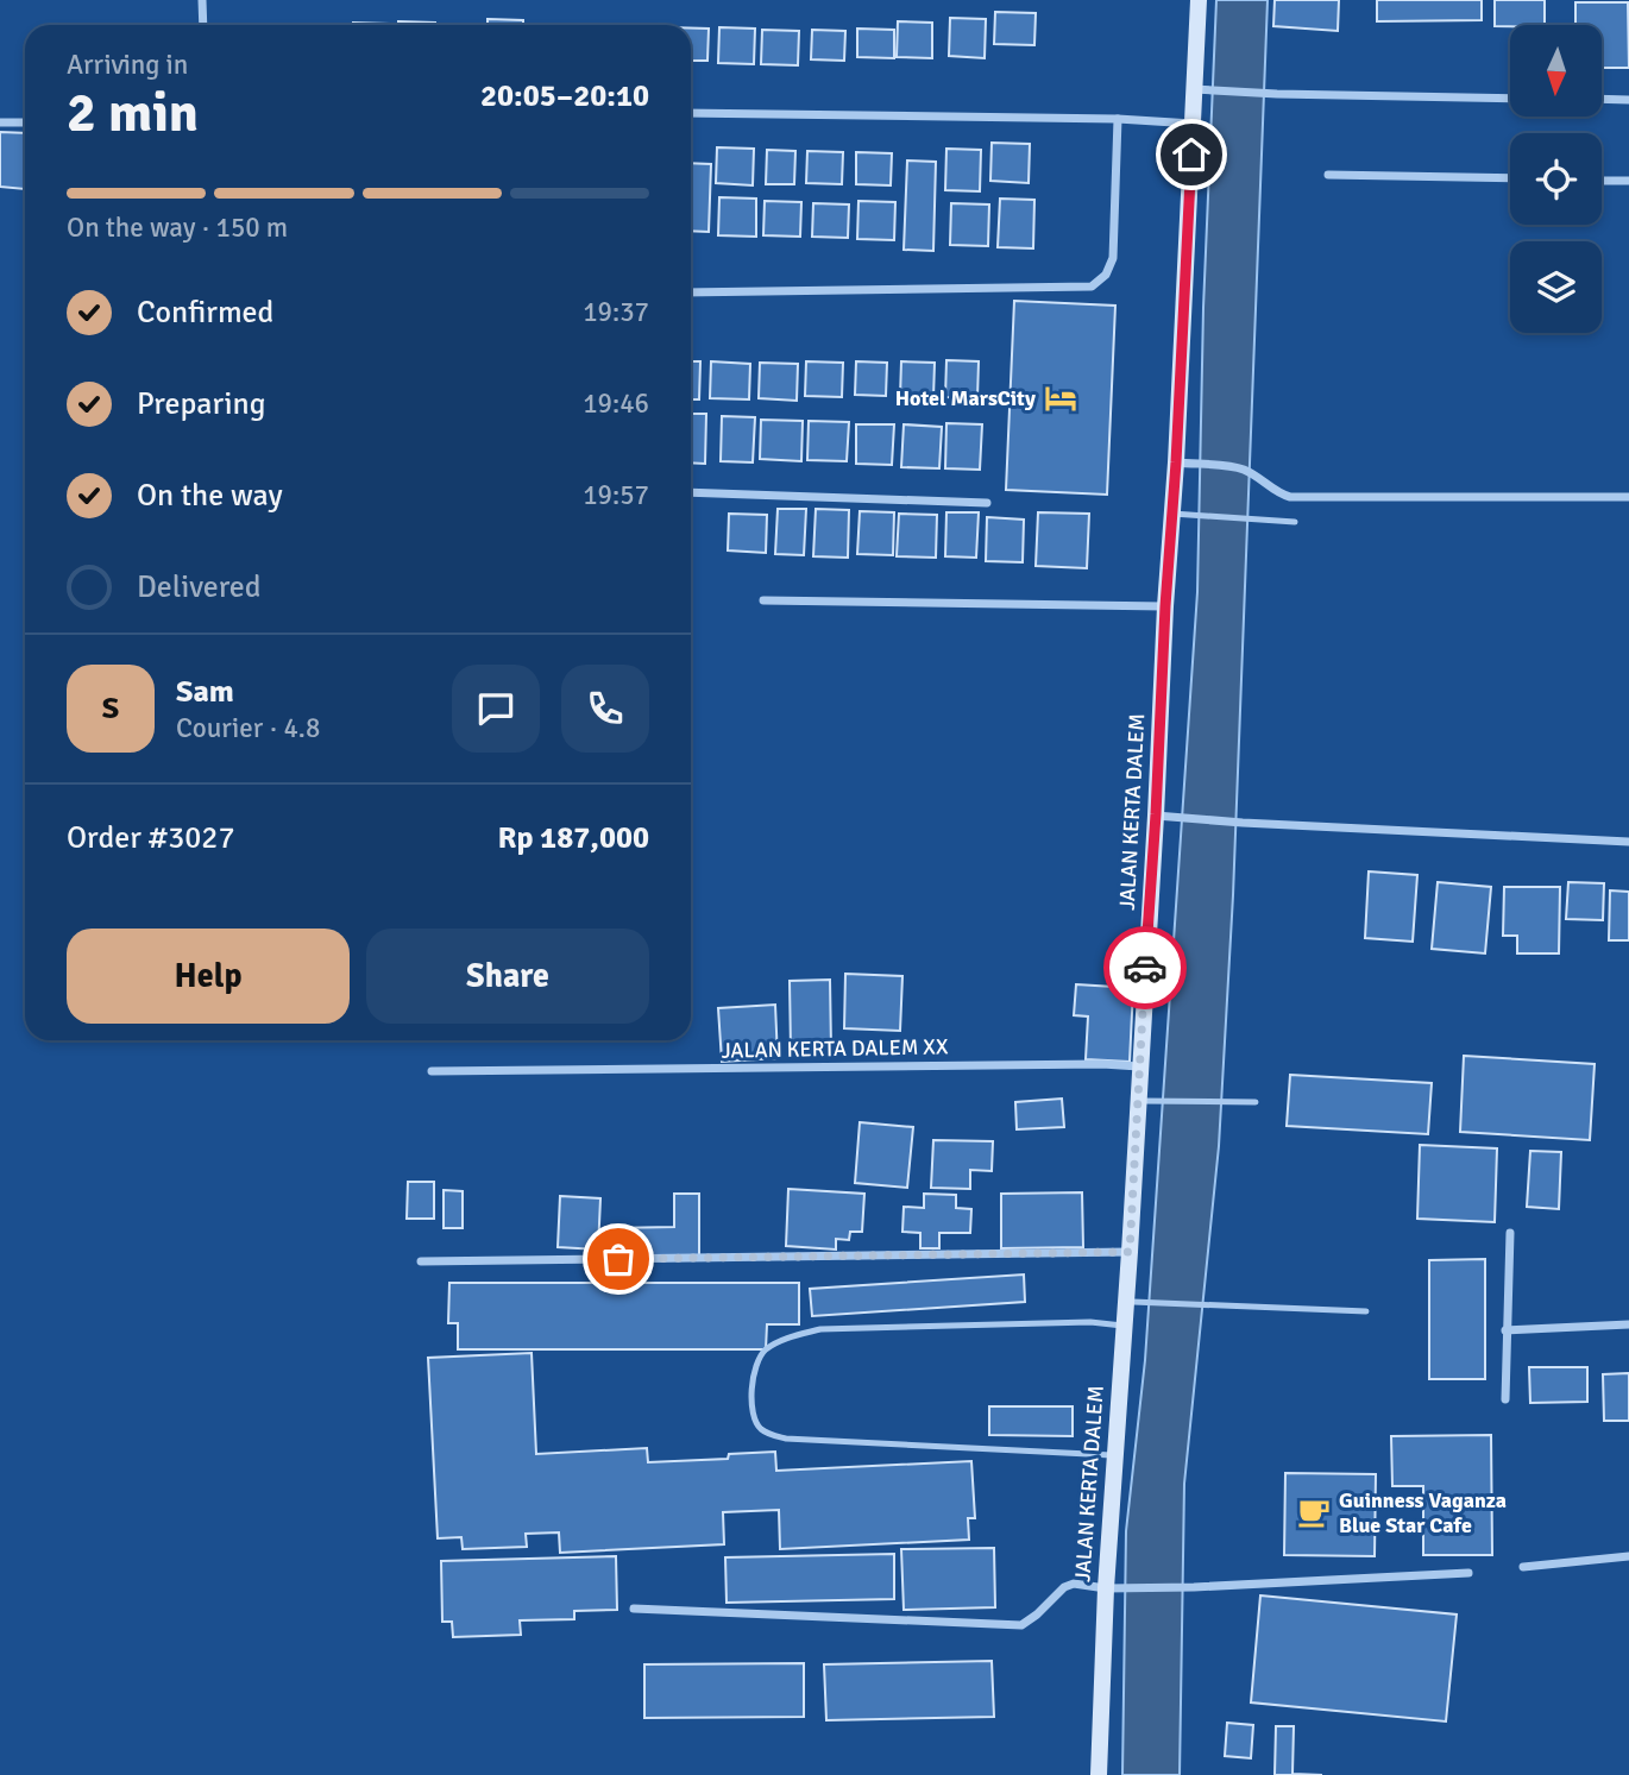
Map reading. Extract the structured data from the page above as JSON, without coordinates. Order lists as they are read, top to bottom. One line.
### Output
{"streets":{"street":["JALAN KERTA DALEM","JALAN KERTA DALEM XX"]},"crossings":[["JALAN KERTA DALEM","JALAN KERTA DALEM XX"]],"places":{"hotel":["Hotel MarsCity"],"cafe":["Guinness Vaganza Blue Star Cafe"]},"north":"bottom","page":{"heading":["2 min","Arriving in","20:05–20:10"],"panel":["Sam","Courier · 4.8","Order #3027","Rp 187,000"],"bar":"On the way · 150 m","list":[["Confirmed","19:37"],["Preparing","19:46"],["On the way","19:57"],"Delivered"],"round":"S","buttons":["Help","Share"]}}
